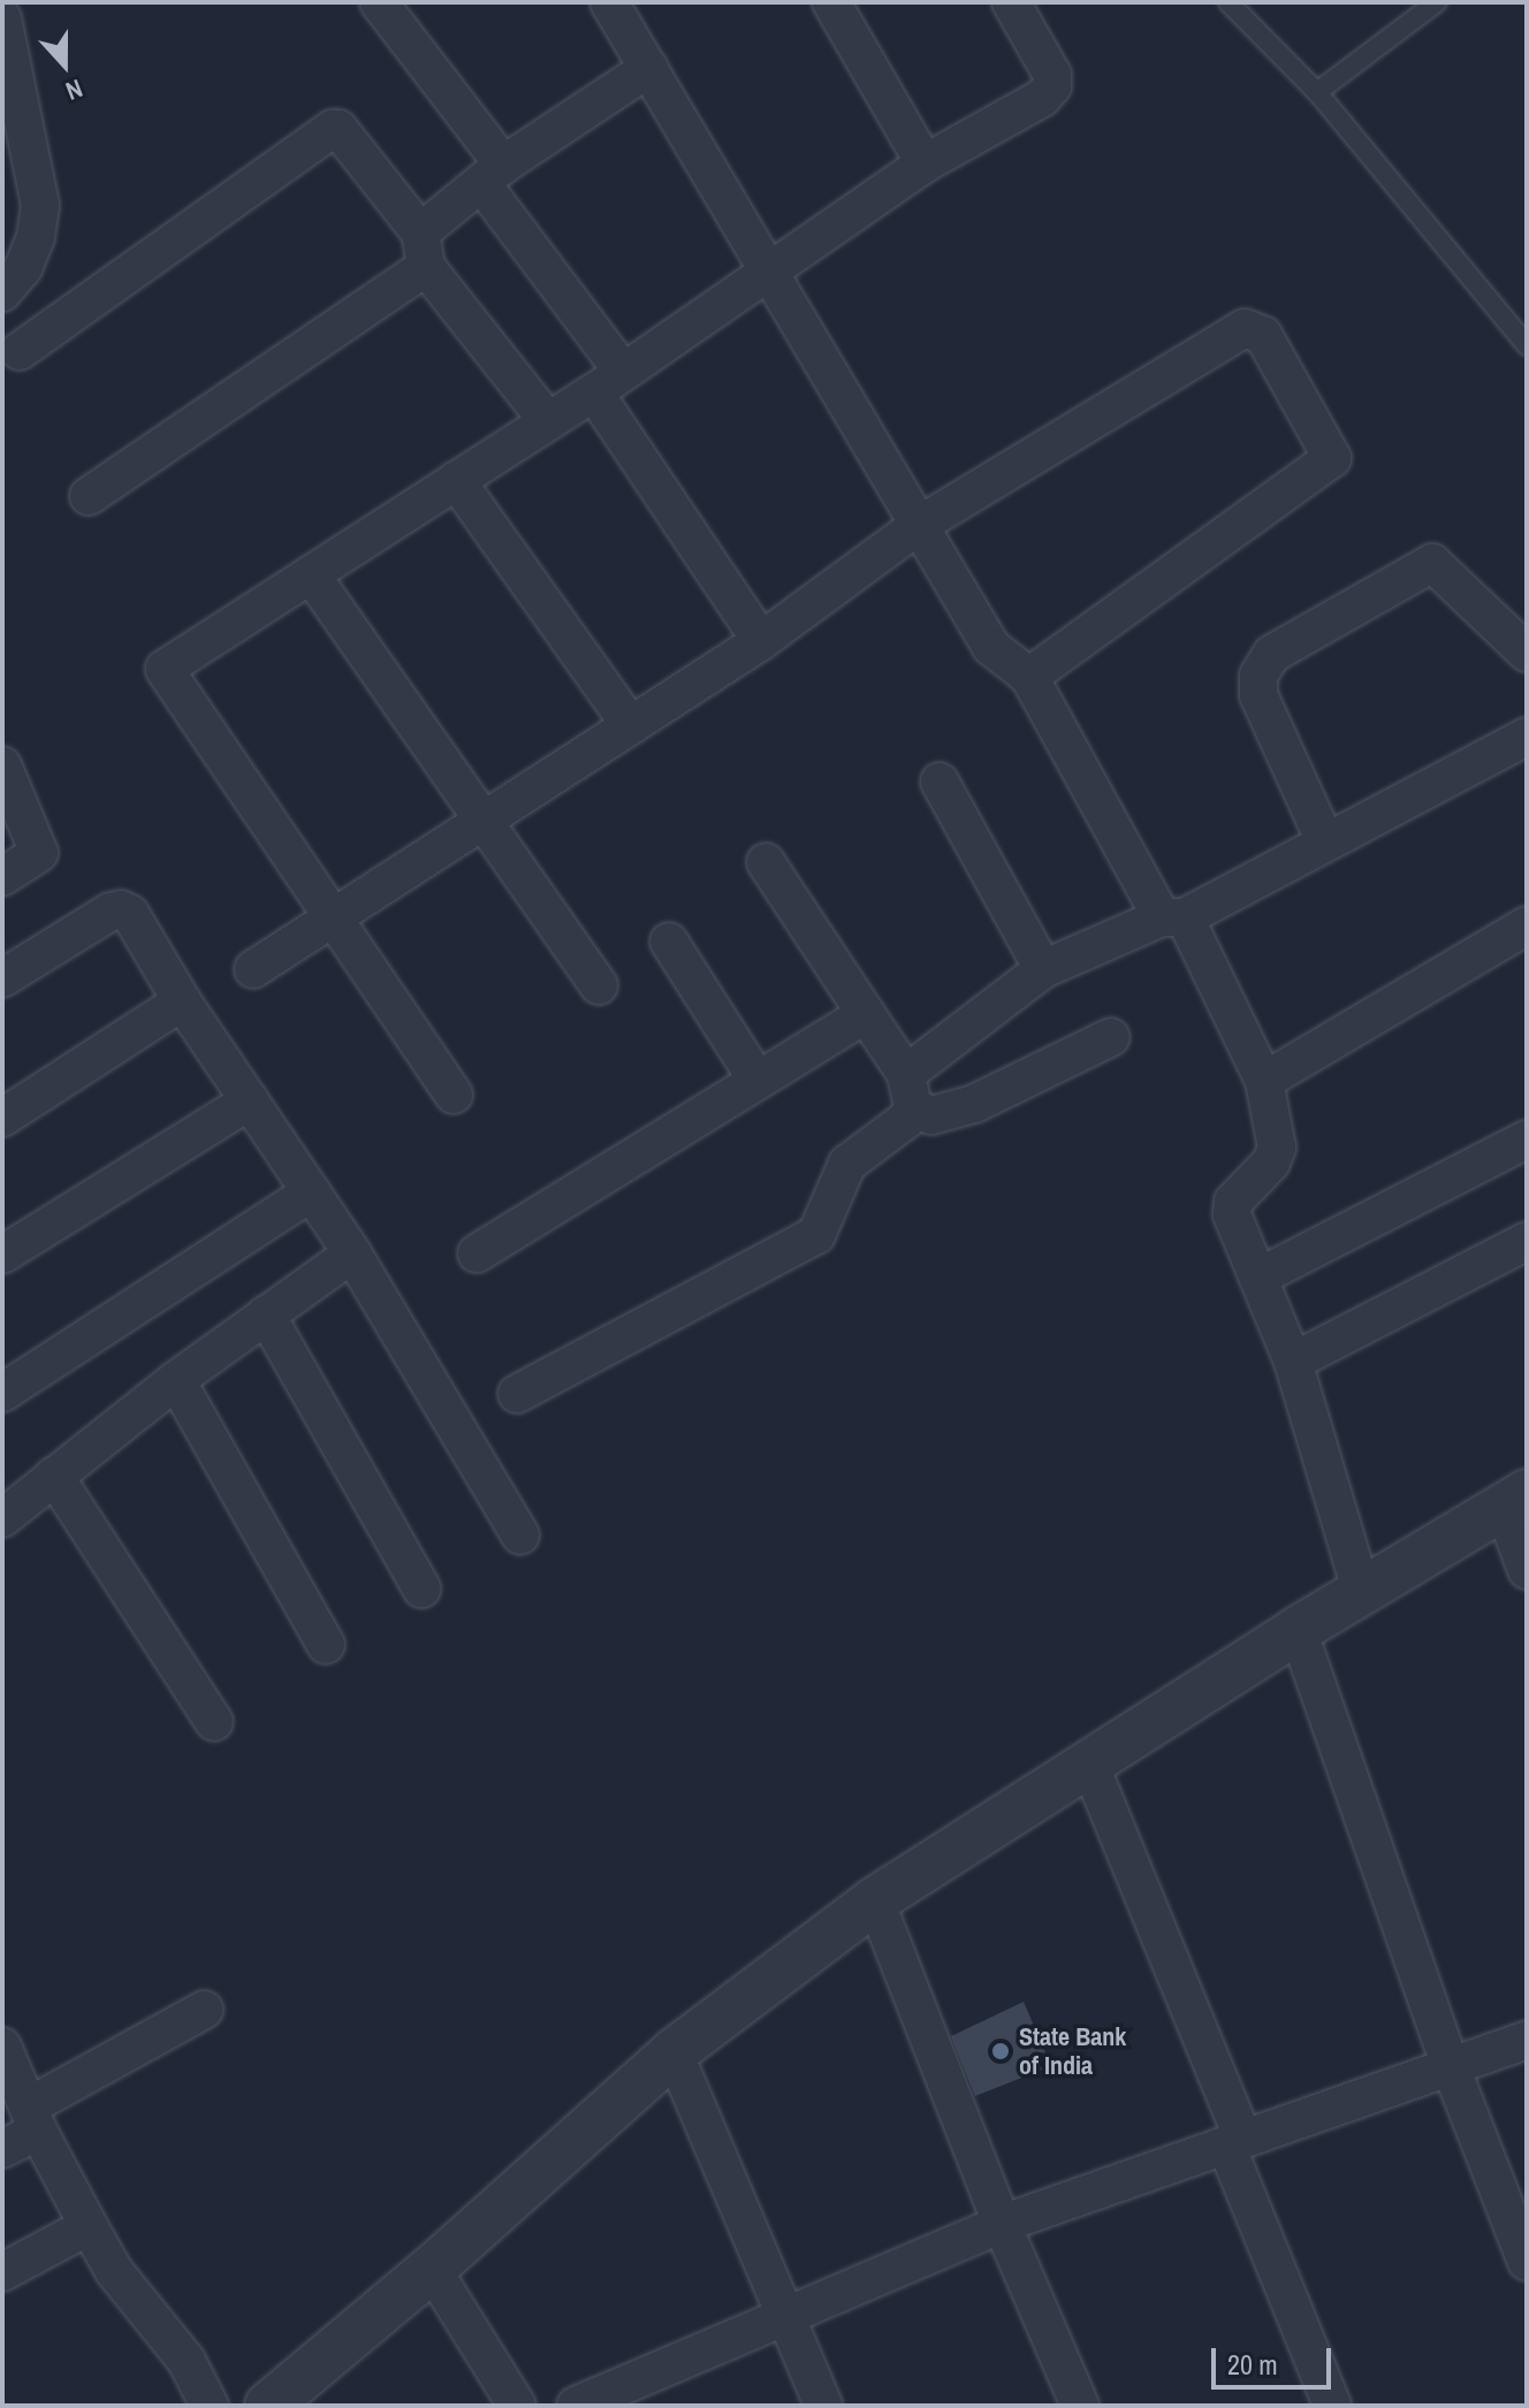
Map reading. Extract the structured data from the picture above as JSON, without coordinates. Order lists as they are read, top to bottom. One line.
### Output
{"places":["State Bank of India"],"scale_bar":"20 m","north":"bottom"}
